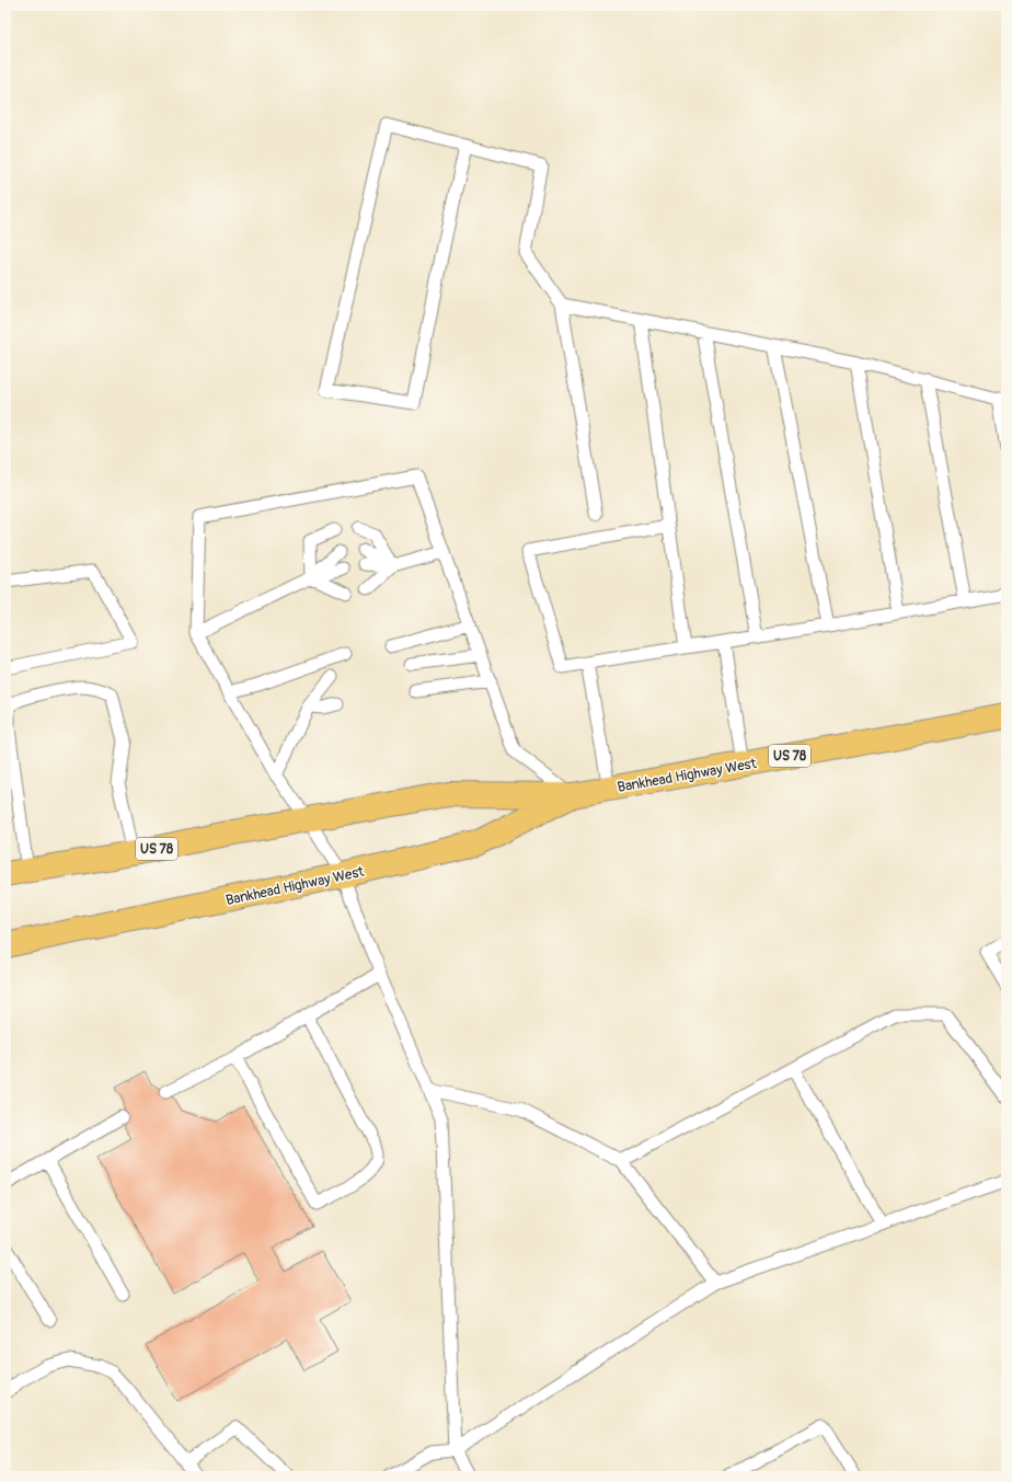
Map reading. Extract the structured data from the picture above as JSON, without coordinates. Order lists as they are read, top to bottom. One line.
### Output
{"streets":{"main road":["US 78","Bankhead Highway West"]}}
